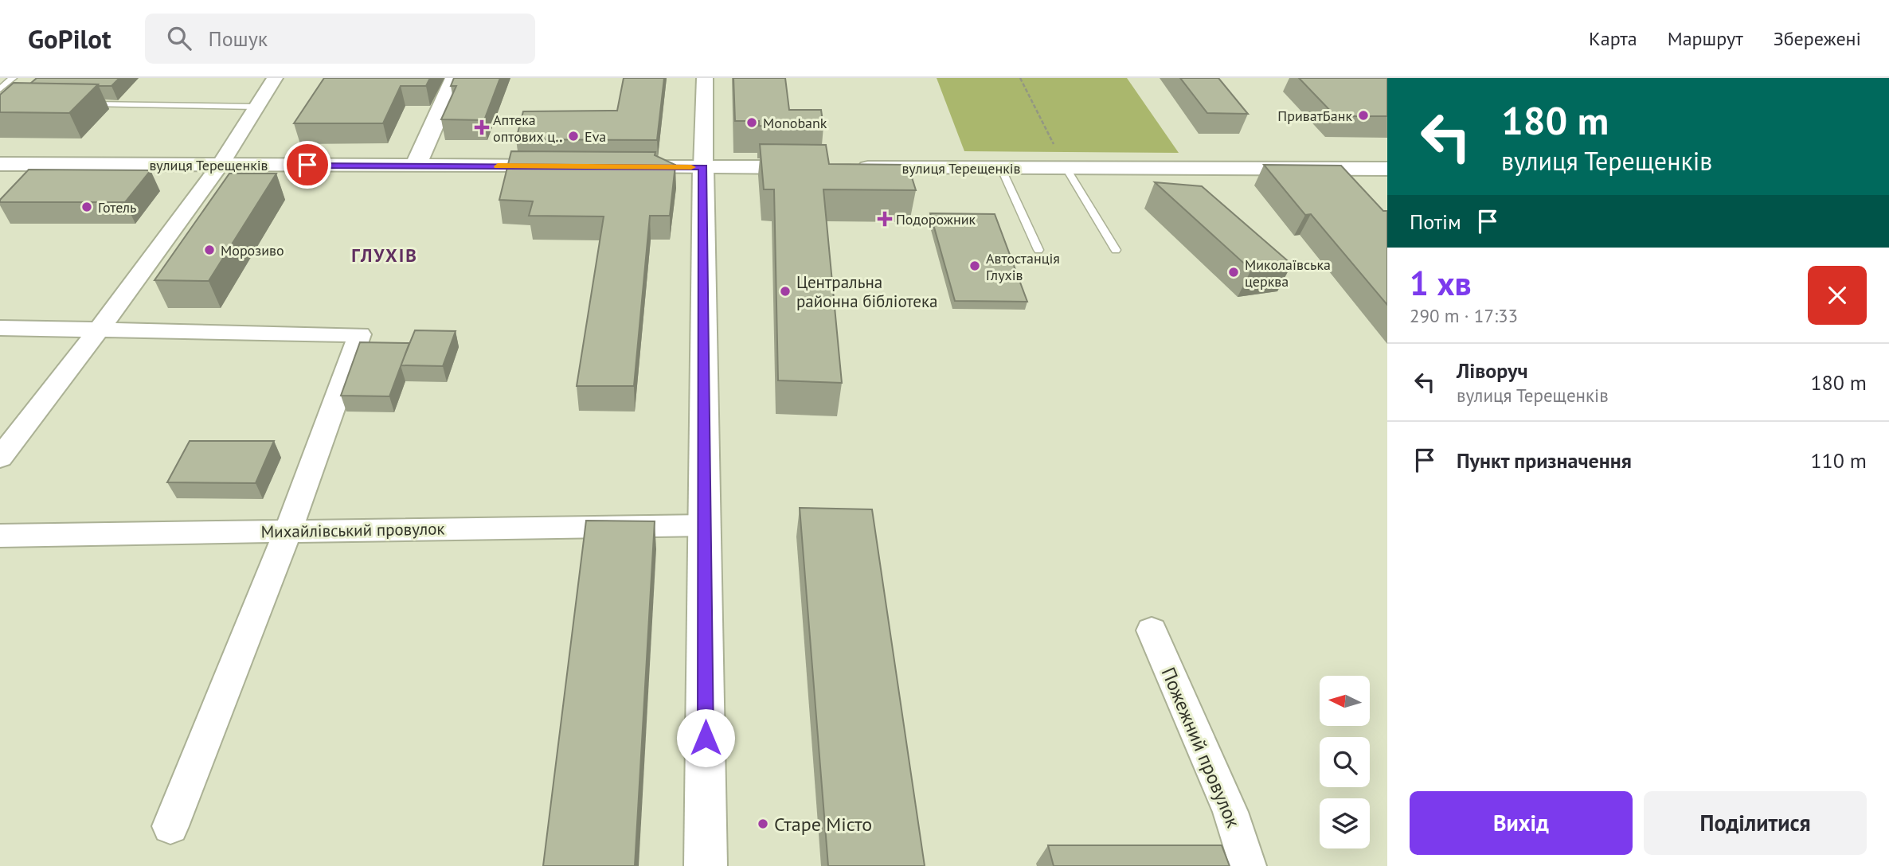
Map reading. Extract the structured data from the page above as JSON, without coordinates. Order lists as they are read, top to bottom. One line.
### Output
{"streets":{"main road":["вулиця Терещенків"],"street":["Михайлівський провулок","Пожежний провулок"]},"districts":["ГЛУХІВ"],"places":{"other":["ПриватБанк","Monobank","Eva","Готель","Морозиво","Автостанція Глухів","Миколаївська церква","Центральна районна бібліотека","Старе Місто"],"health":["Аптека оптових ц‥","Подорожник"]},"north":"left","page":{"header":"GoPilot","search":"Пошук","nav":["Карта","Маршрут","Збережені"],"turn":["180 m","вулиця Терещенків"],"then":"Потім","heading":["1 хв","290 m · 17:33"],"list":[{"name":"Ліворуч","note":"вулиця Терещенків","value":"180 m"},{"name":"Пункт призначення","value":"110 m"}],"buttons":["Вихід","Поділитися"]}}
